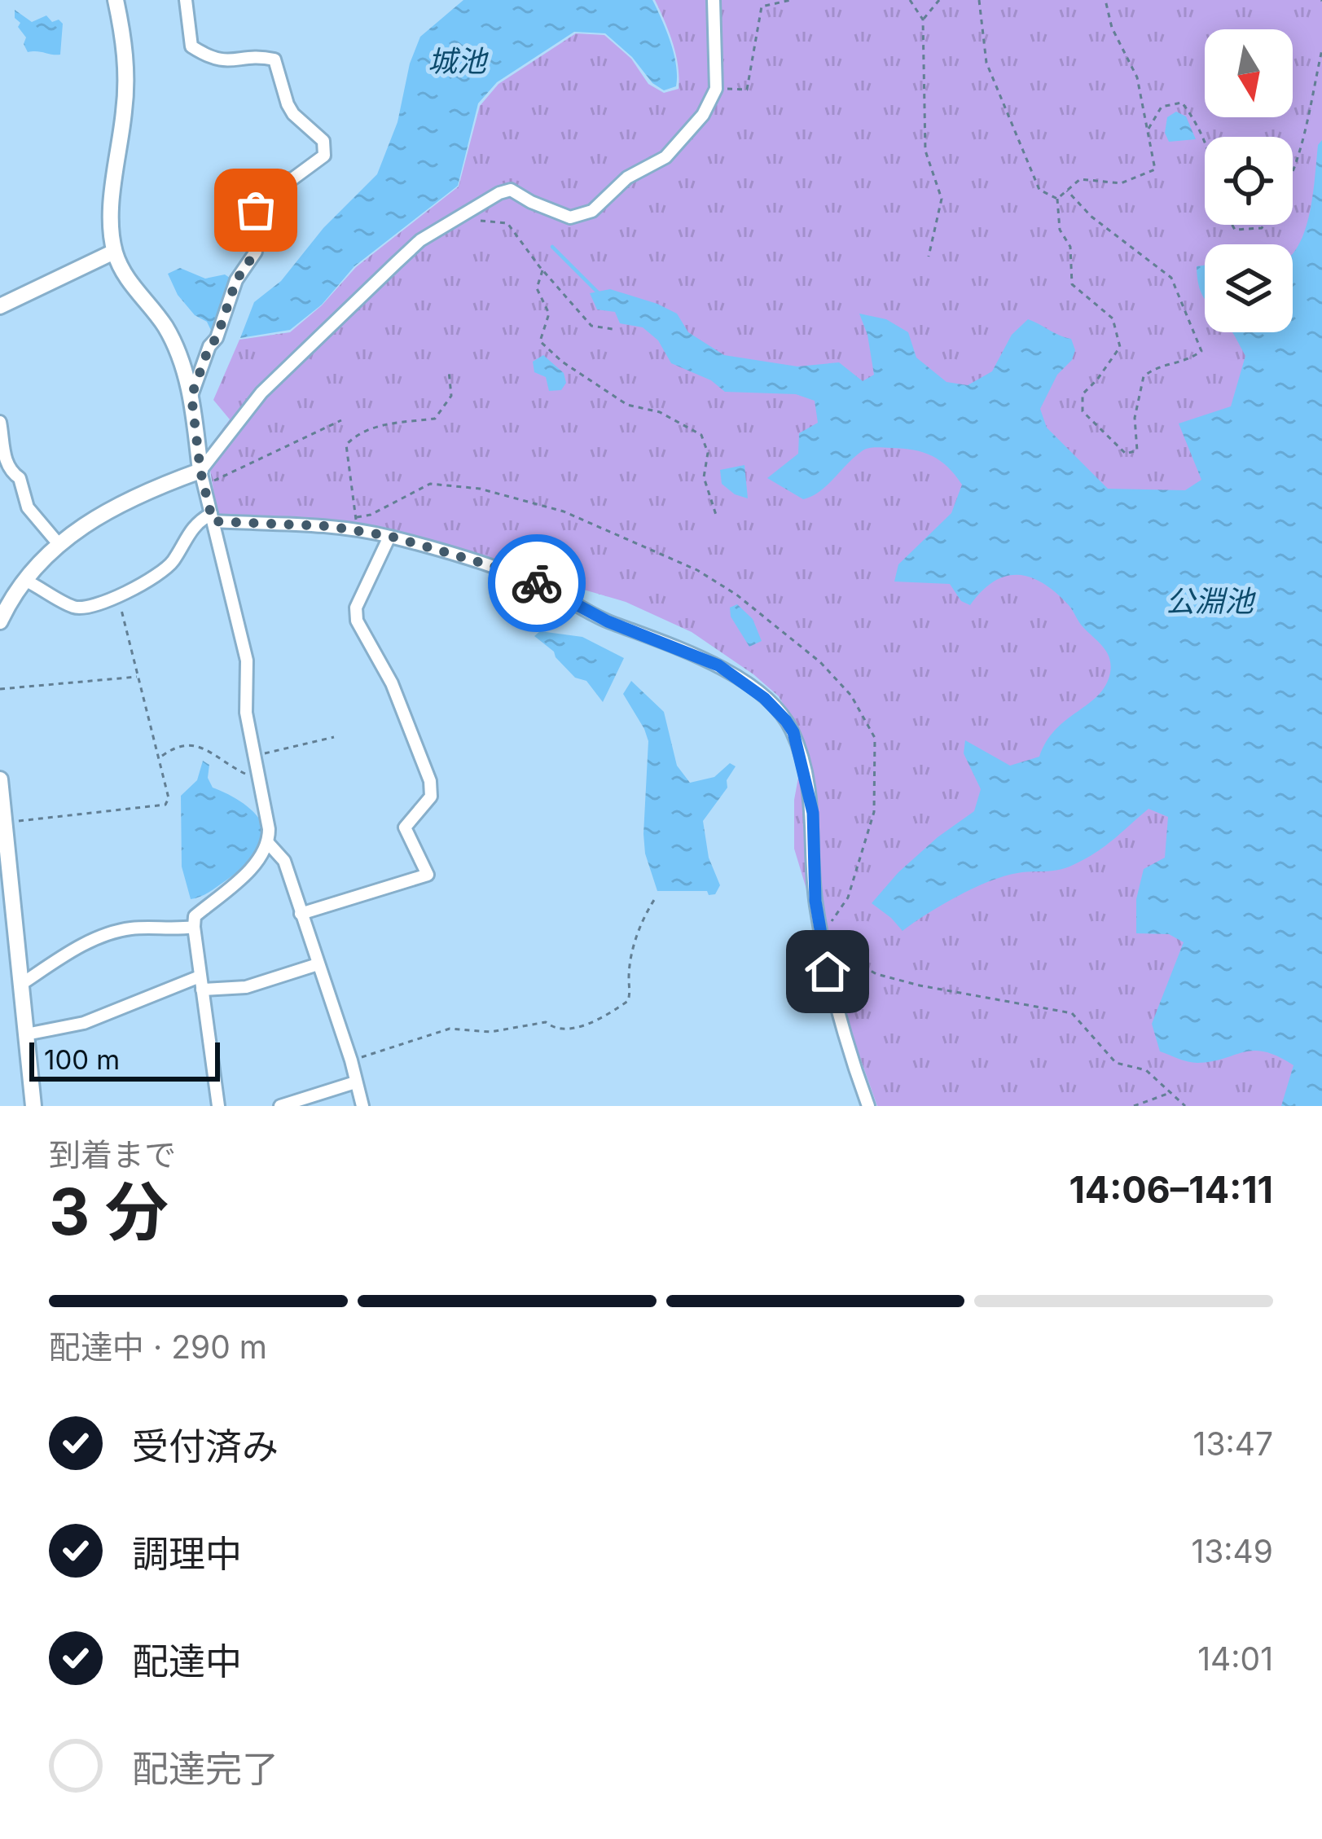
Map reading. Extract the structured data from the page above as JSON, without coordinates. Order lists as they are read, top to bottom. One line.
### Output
{"water":["城池","公淵池"],"scale_bar":"100 m","north":"bottom","page":{"scale":"100 m","heading":["3 分","到着まで","14:06–14:11"],"bar":"配達中 · 290 m","list":[["受付済み","13:47"],["調理中","13:49"],["配達中","14:01"],"配達完了"]}}
